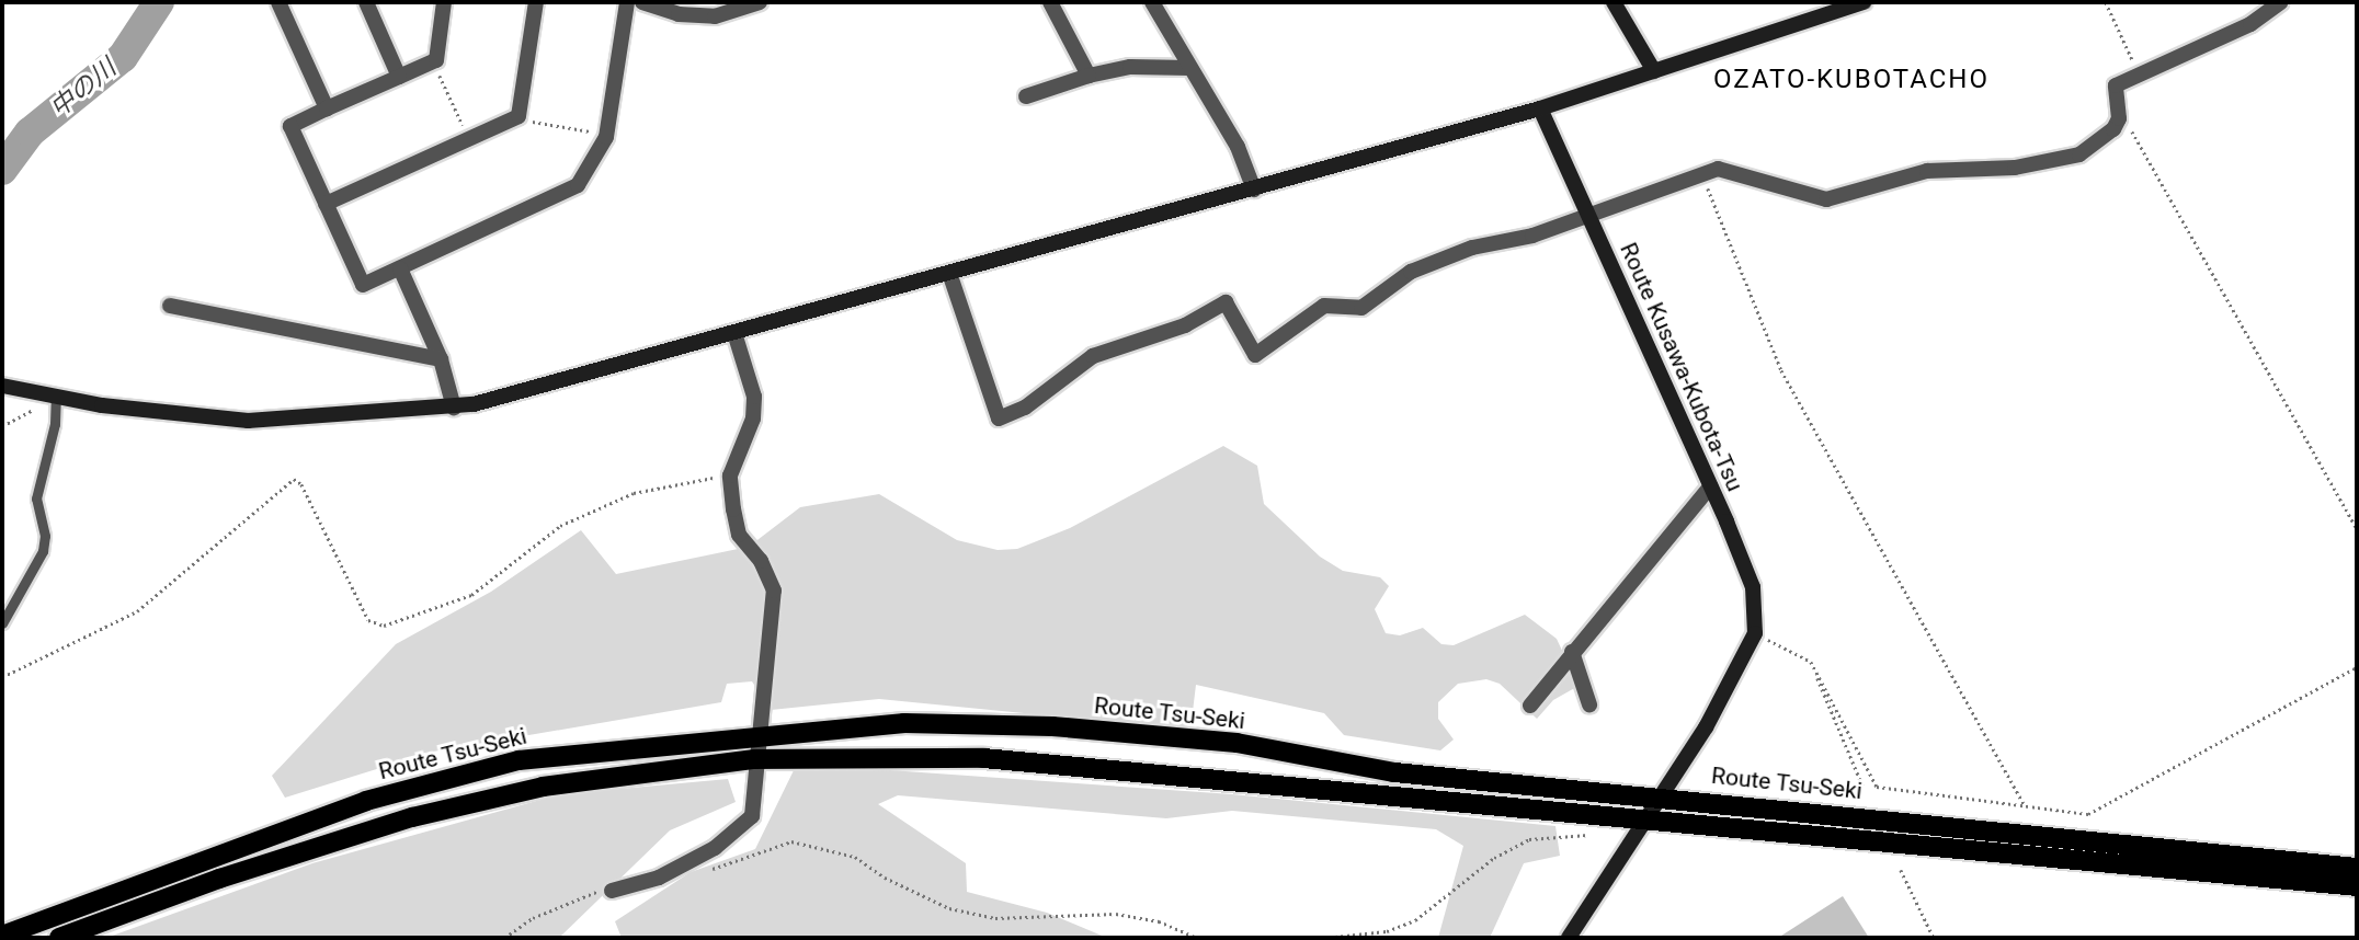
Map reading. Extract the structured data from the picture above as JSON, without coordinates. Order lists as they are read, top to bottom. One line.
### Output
{"streets":{"main road":["Route Tsu-Seki"],"street":["Route Kusawa-Kubota-Tsu"]},"crossings":[["Route Kusawa-Kubota-Tsu","Route Tsu-Seki"]],"districts":["OZATO-KUBOTACHO"],"water":["中の川"]}
